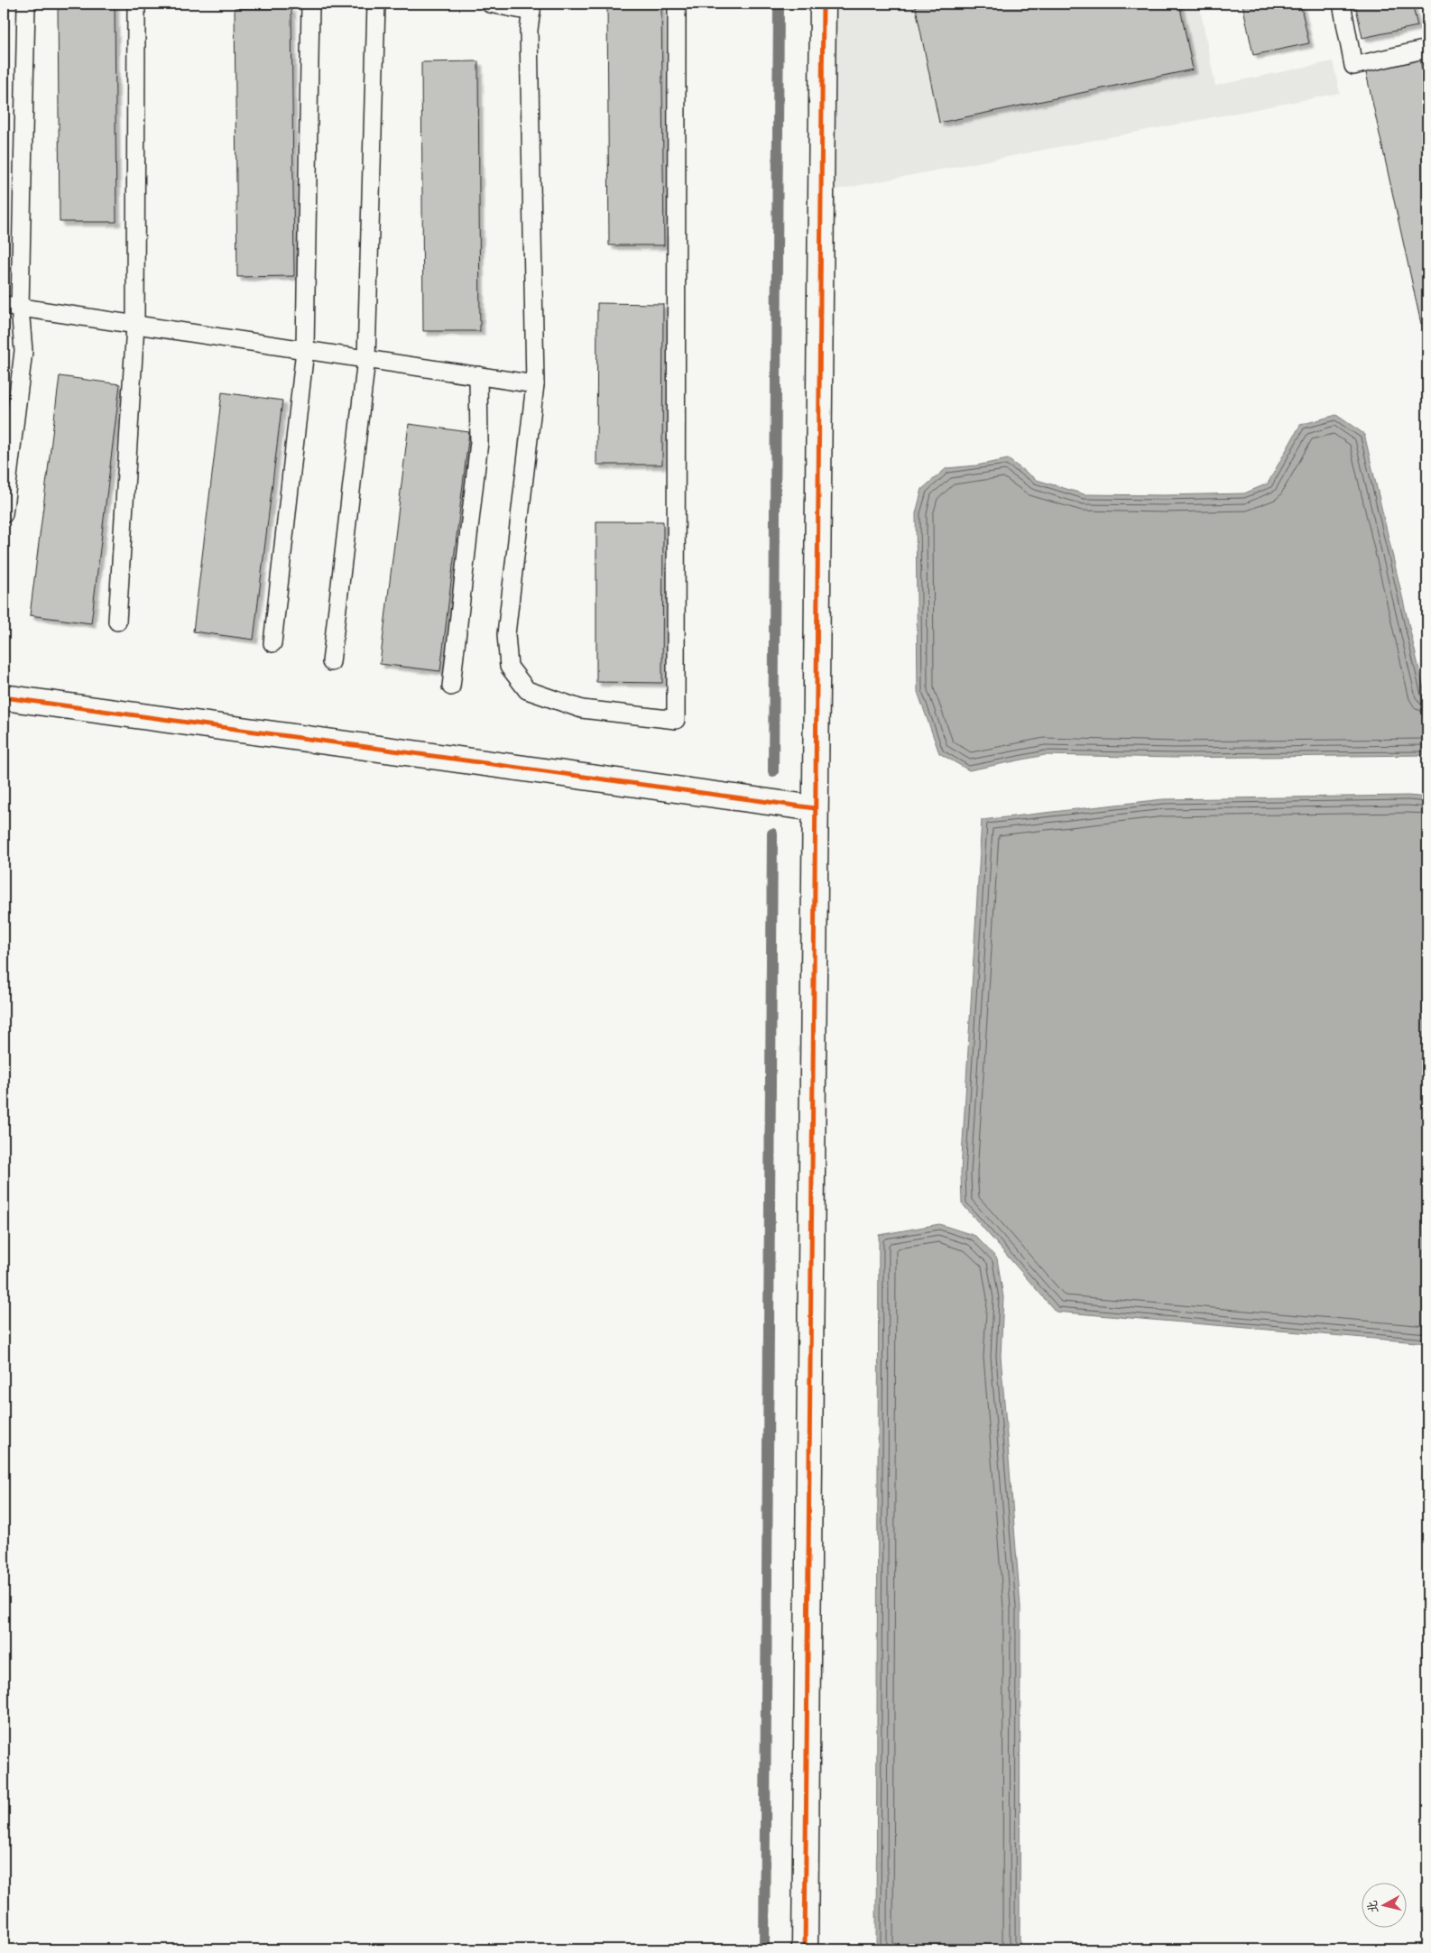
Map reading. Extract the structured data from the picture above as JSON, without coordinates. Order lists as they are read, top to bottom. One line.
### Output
{"north":"left"}
